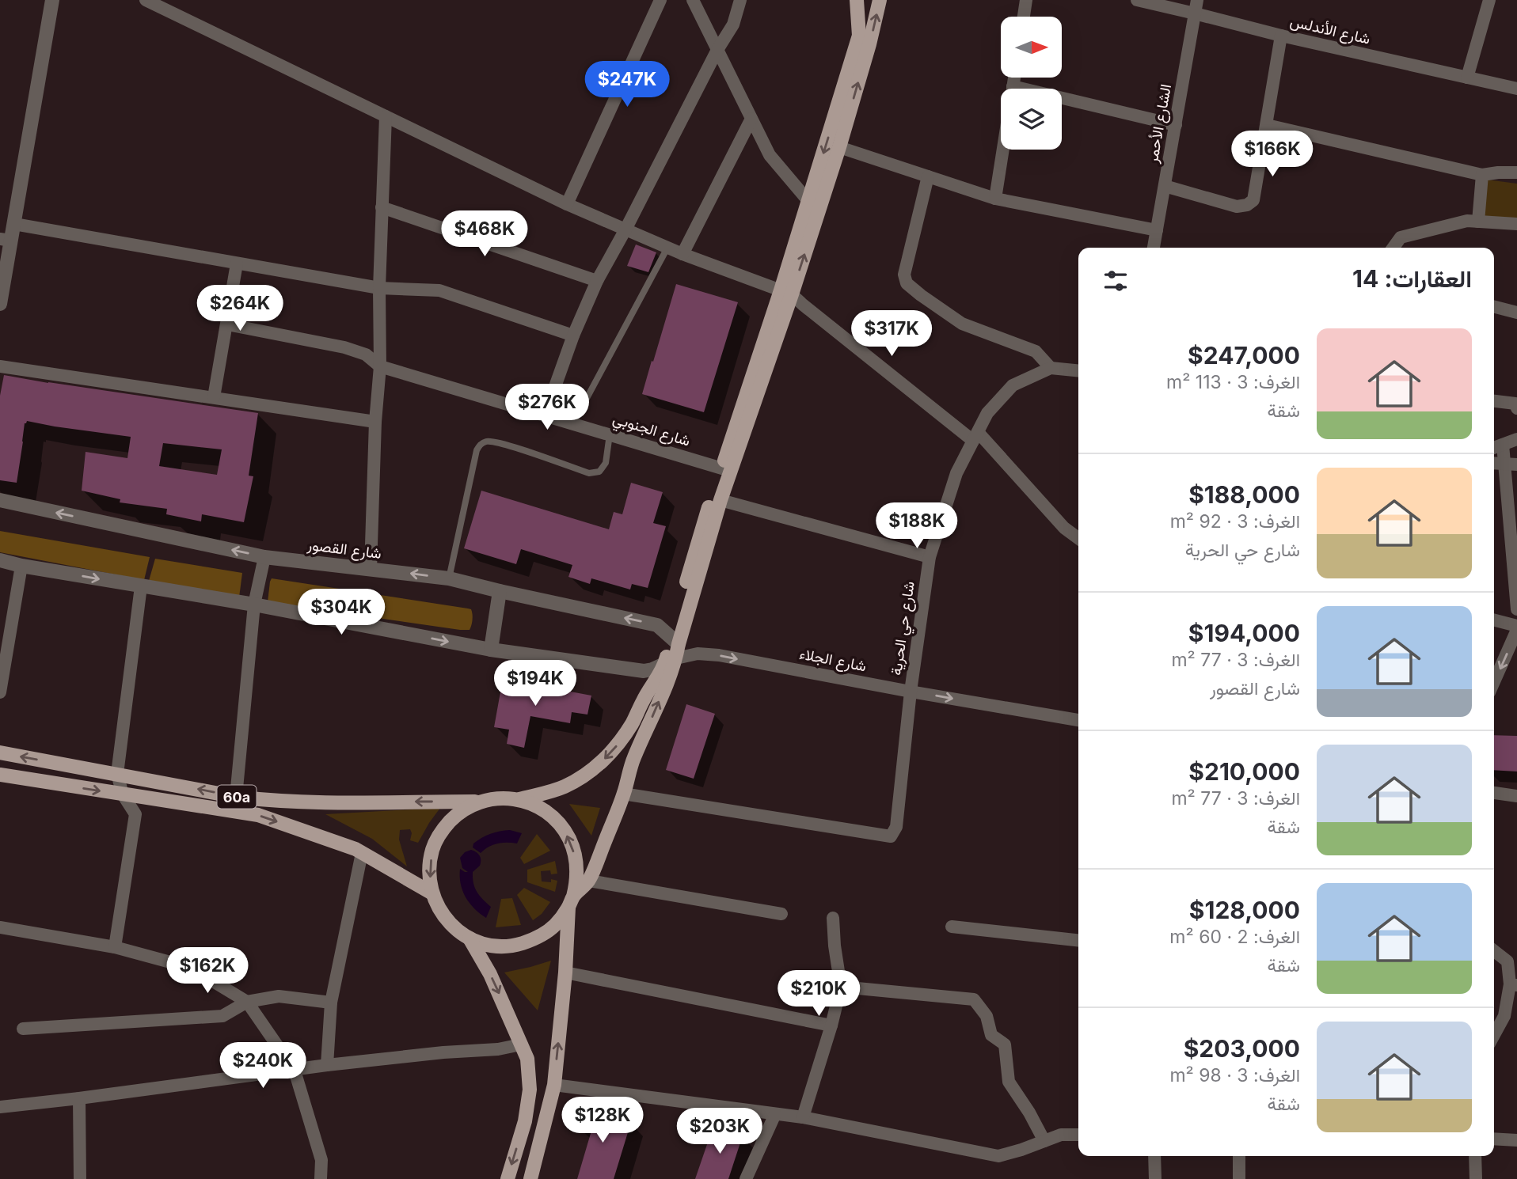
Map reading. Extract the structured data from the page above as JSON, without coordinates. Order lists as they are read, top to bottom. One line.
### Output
{"streets":{"main road":["60a"],"street":["شارع الأندلس","الشارع الأحمر","شارع الجنوبي","شارع القصور","شارع حي الحرية","شارع الجلاء"]},"crossings":[["شارع الأندلس","الشارع الأحمر"],["شارع القصور","شارع الجلاء"],["شارع حي الحرية","شارع الجلاء"]],"one_way":["شارع الجلاء"],"north":"right","page":{"price":["$247K","$166K","$468K","$264K","$317K","$276K","$188K","$304K","$194K","$162K","$210K","$240K","$128K","$203K"],"heading":"العقارات: 14","list":[{"name":"$247,000","note":"الغرف: 3 · 113 m² · شقة"},{"name":"$188,000","note":"الغرف: 3 · 92 m² · شارع حي الحرية"},{"name":"$194,000","note":"الغرف: 3 · 77 m² · شارع القصور"},{"name":"$210,000","note":"الغرف: 3 · 77 m² · شقة"},{"name":"$128,000","note":"الغرف: 2 · 60 m² · شقة"},{"name":"$203,000","note":"الغرف: 3 · 98 m² · شقة"}]}}
